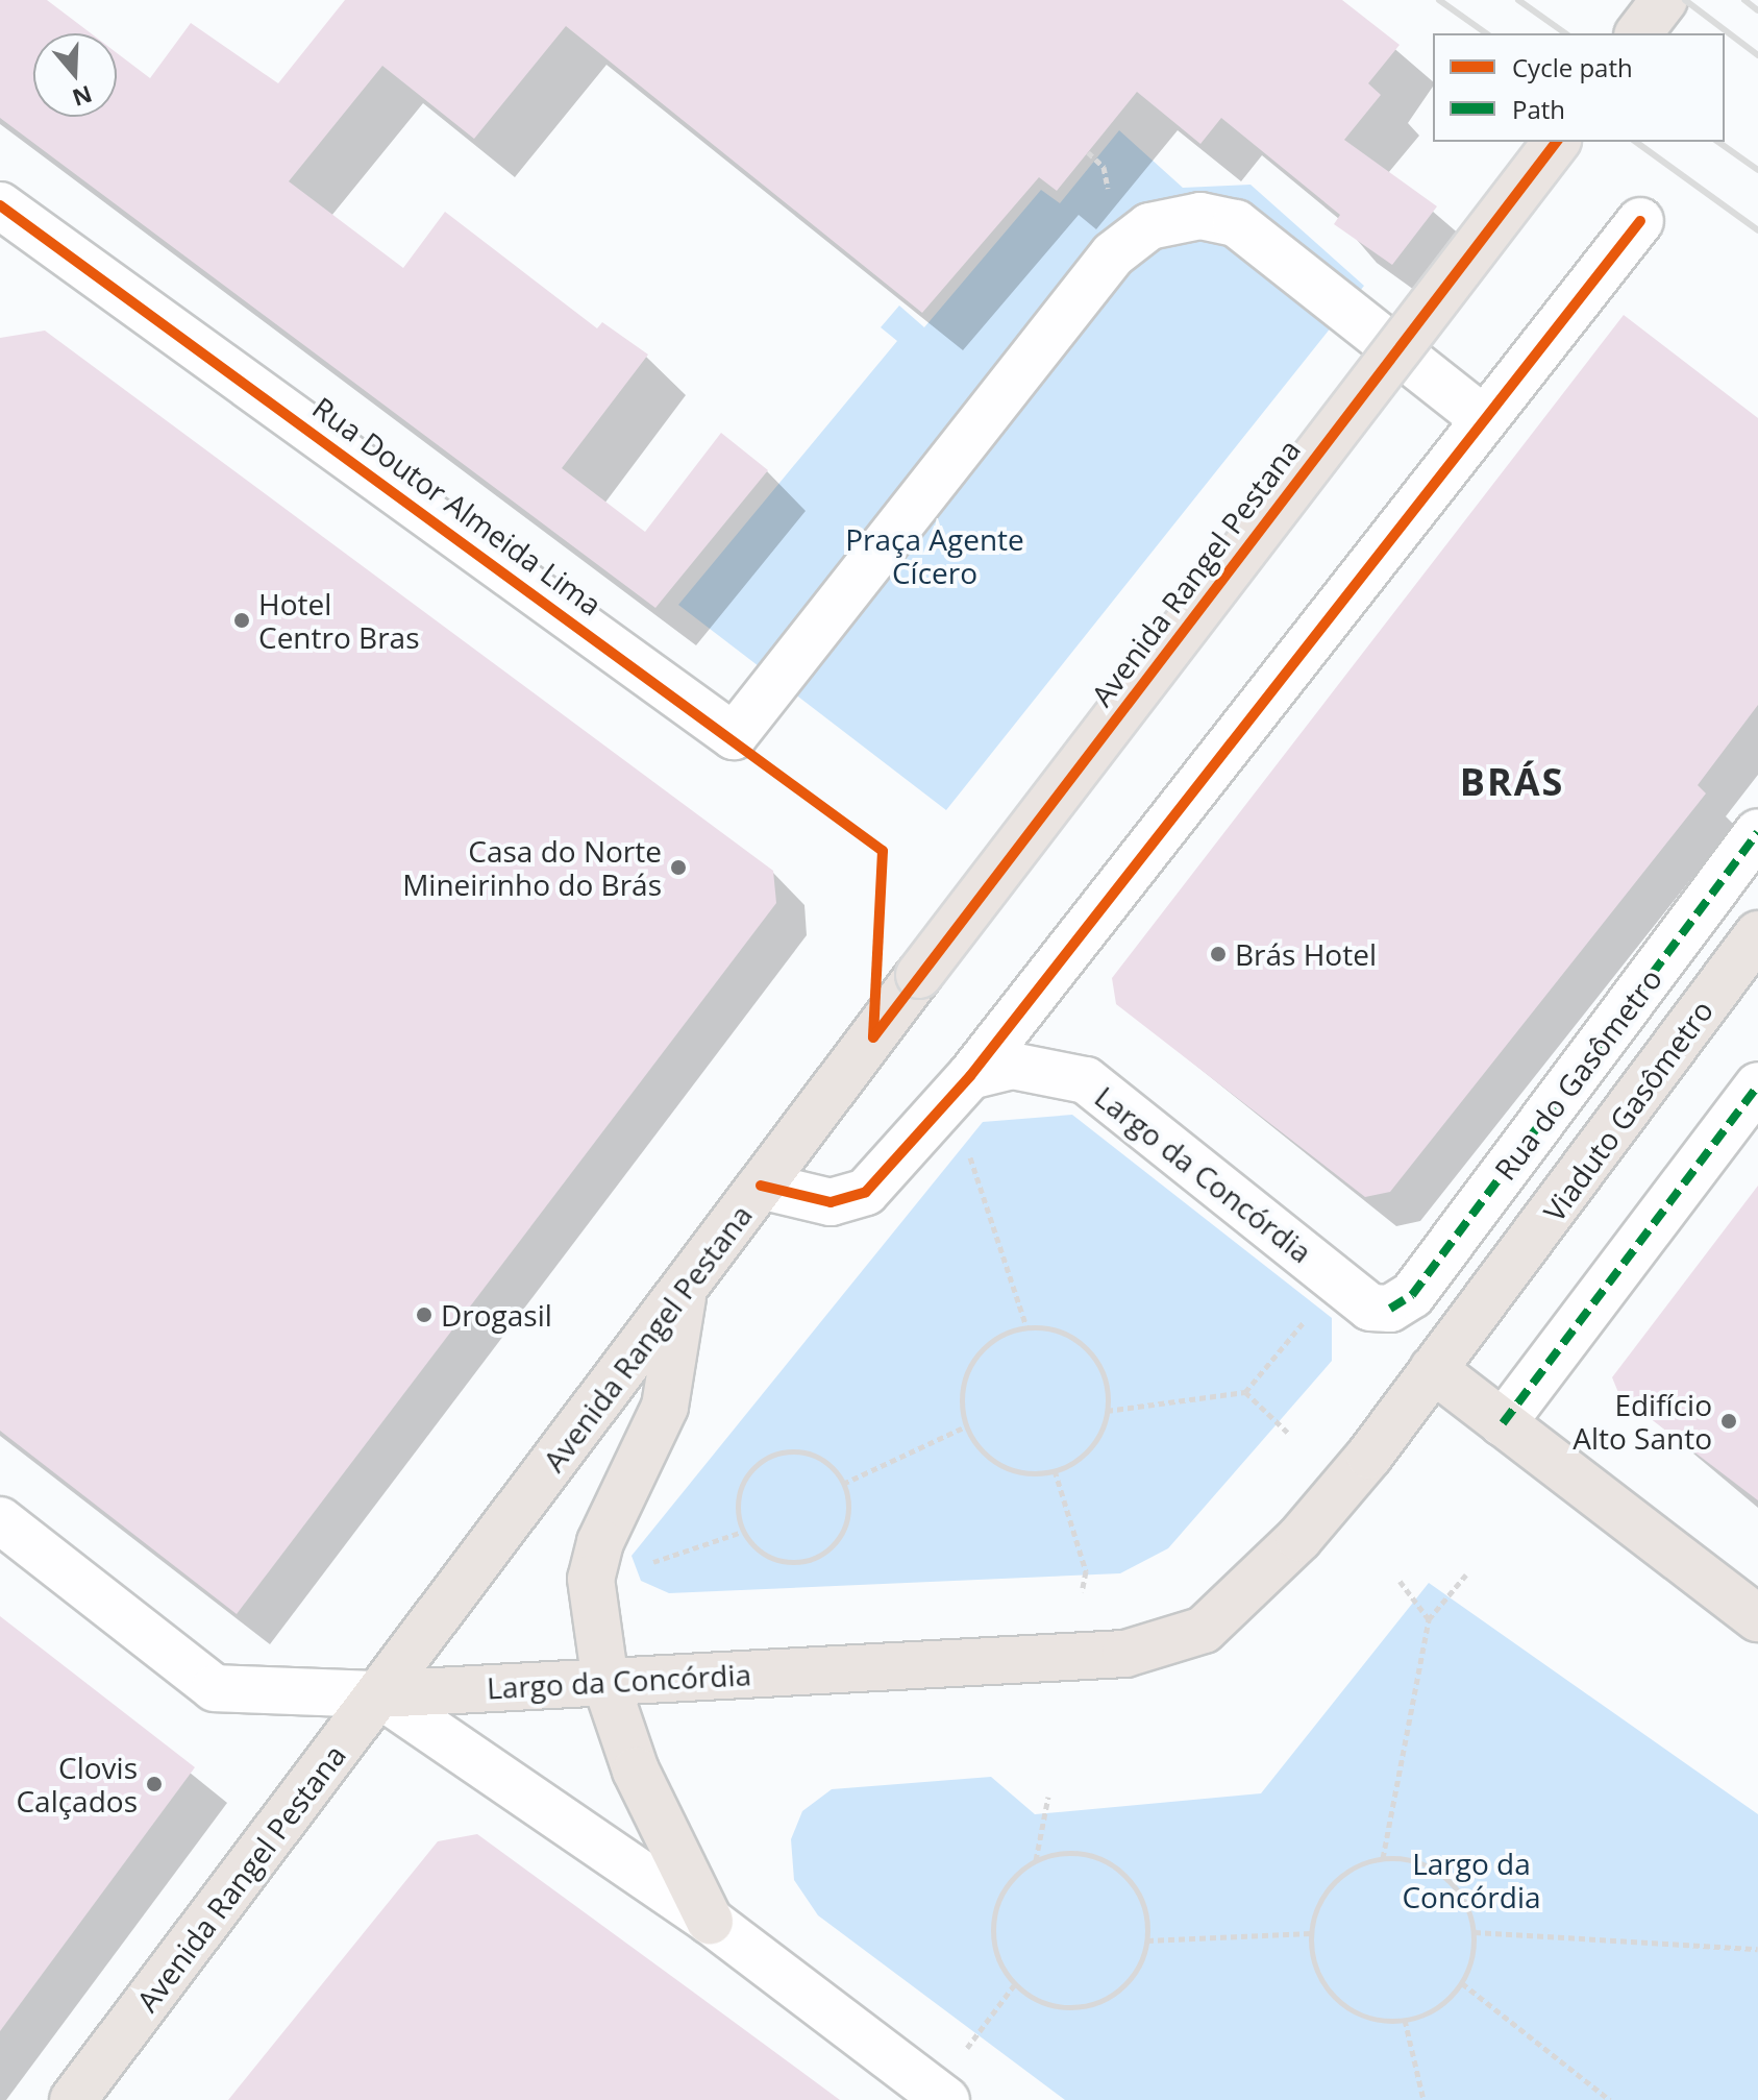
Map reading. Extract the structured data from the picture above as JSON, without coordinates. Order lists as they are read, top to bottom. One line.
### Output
{"streets":{"main road":["Avenida Rangel Pestana","Viaduto Gasômetro","Largo da Concórdia"],"street":["Rua Doutor Almeida Lima","Rua do Gasômetro"]},"crossings":[["Avenida Rangel Pestana","Largo da Concórdia"],["Rua do Gasômetro","Largo da Concórdia"],["Viaduto Gasômetro","Largo da Concórdia"]],"districts":["BRÁS"],"parks":["Praça Agente Cícero","Largo da Concórdia"],"places":["Hotel Centro Bras","Casa do Norte Mineirinho do Brás","Brás Hotel","Drogasil","Edifício Alto Santo","Clovis Calçados"],"legend":["Cycle path","Path"],"north":"bottom"}
